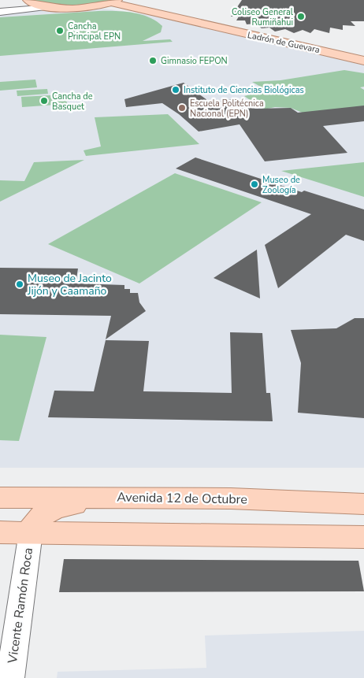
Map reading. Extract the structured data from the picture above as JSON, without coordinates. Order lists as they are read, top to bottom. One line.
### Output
{"streets":{"main road":["Ladrón de Guevara","Avenida 12 de Octubre"],"street":["Vicente Ramón Roca"]},"places":["Coliseo General Rumiñahui","Cancha Principal EPN","Gimnasio FEPON","Instituto de Ciencias Biológicas","Cancha de Basquet","Escuela Politécnica Nacional (EPN)","Museo de Zoología","Museo de Jacinto Jijón y Caamaño"]}
